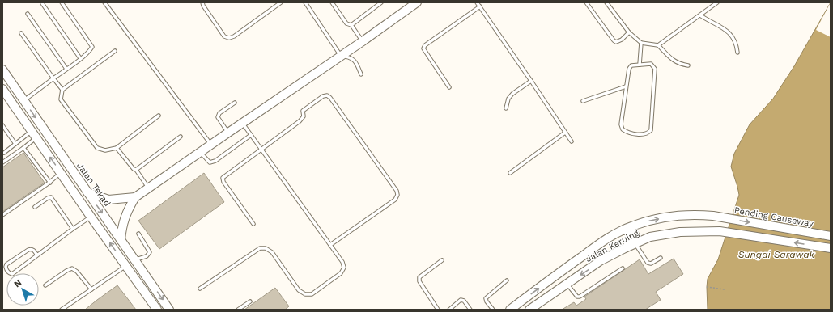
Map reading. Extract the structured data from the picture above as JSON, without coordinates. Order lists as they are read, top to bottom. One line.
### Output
{"streets":{"street":["Jalan Tekad","Pending Causeway","Jalan Keruing"]},"crossings":[["Pending Causeway","Jalan Keruing"]],"one_way":["Pending Causeway"],"water":["Sungai Sarawak"],"north":"top left"}
